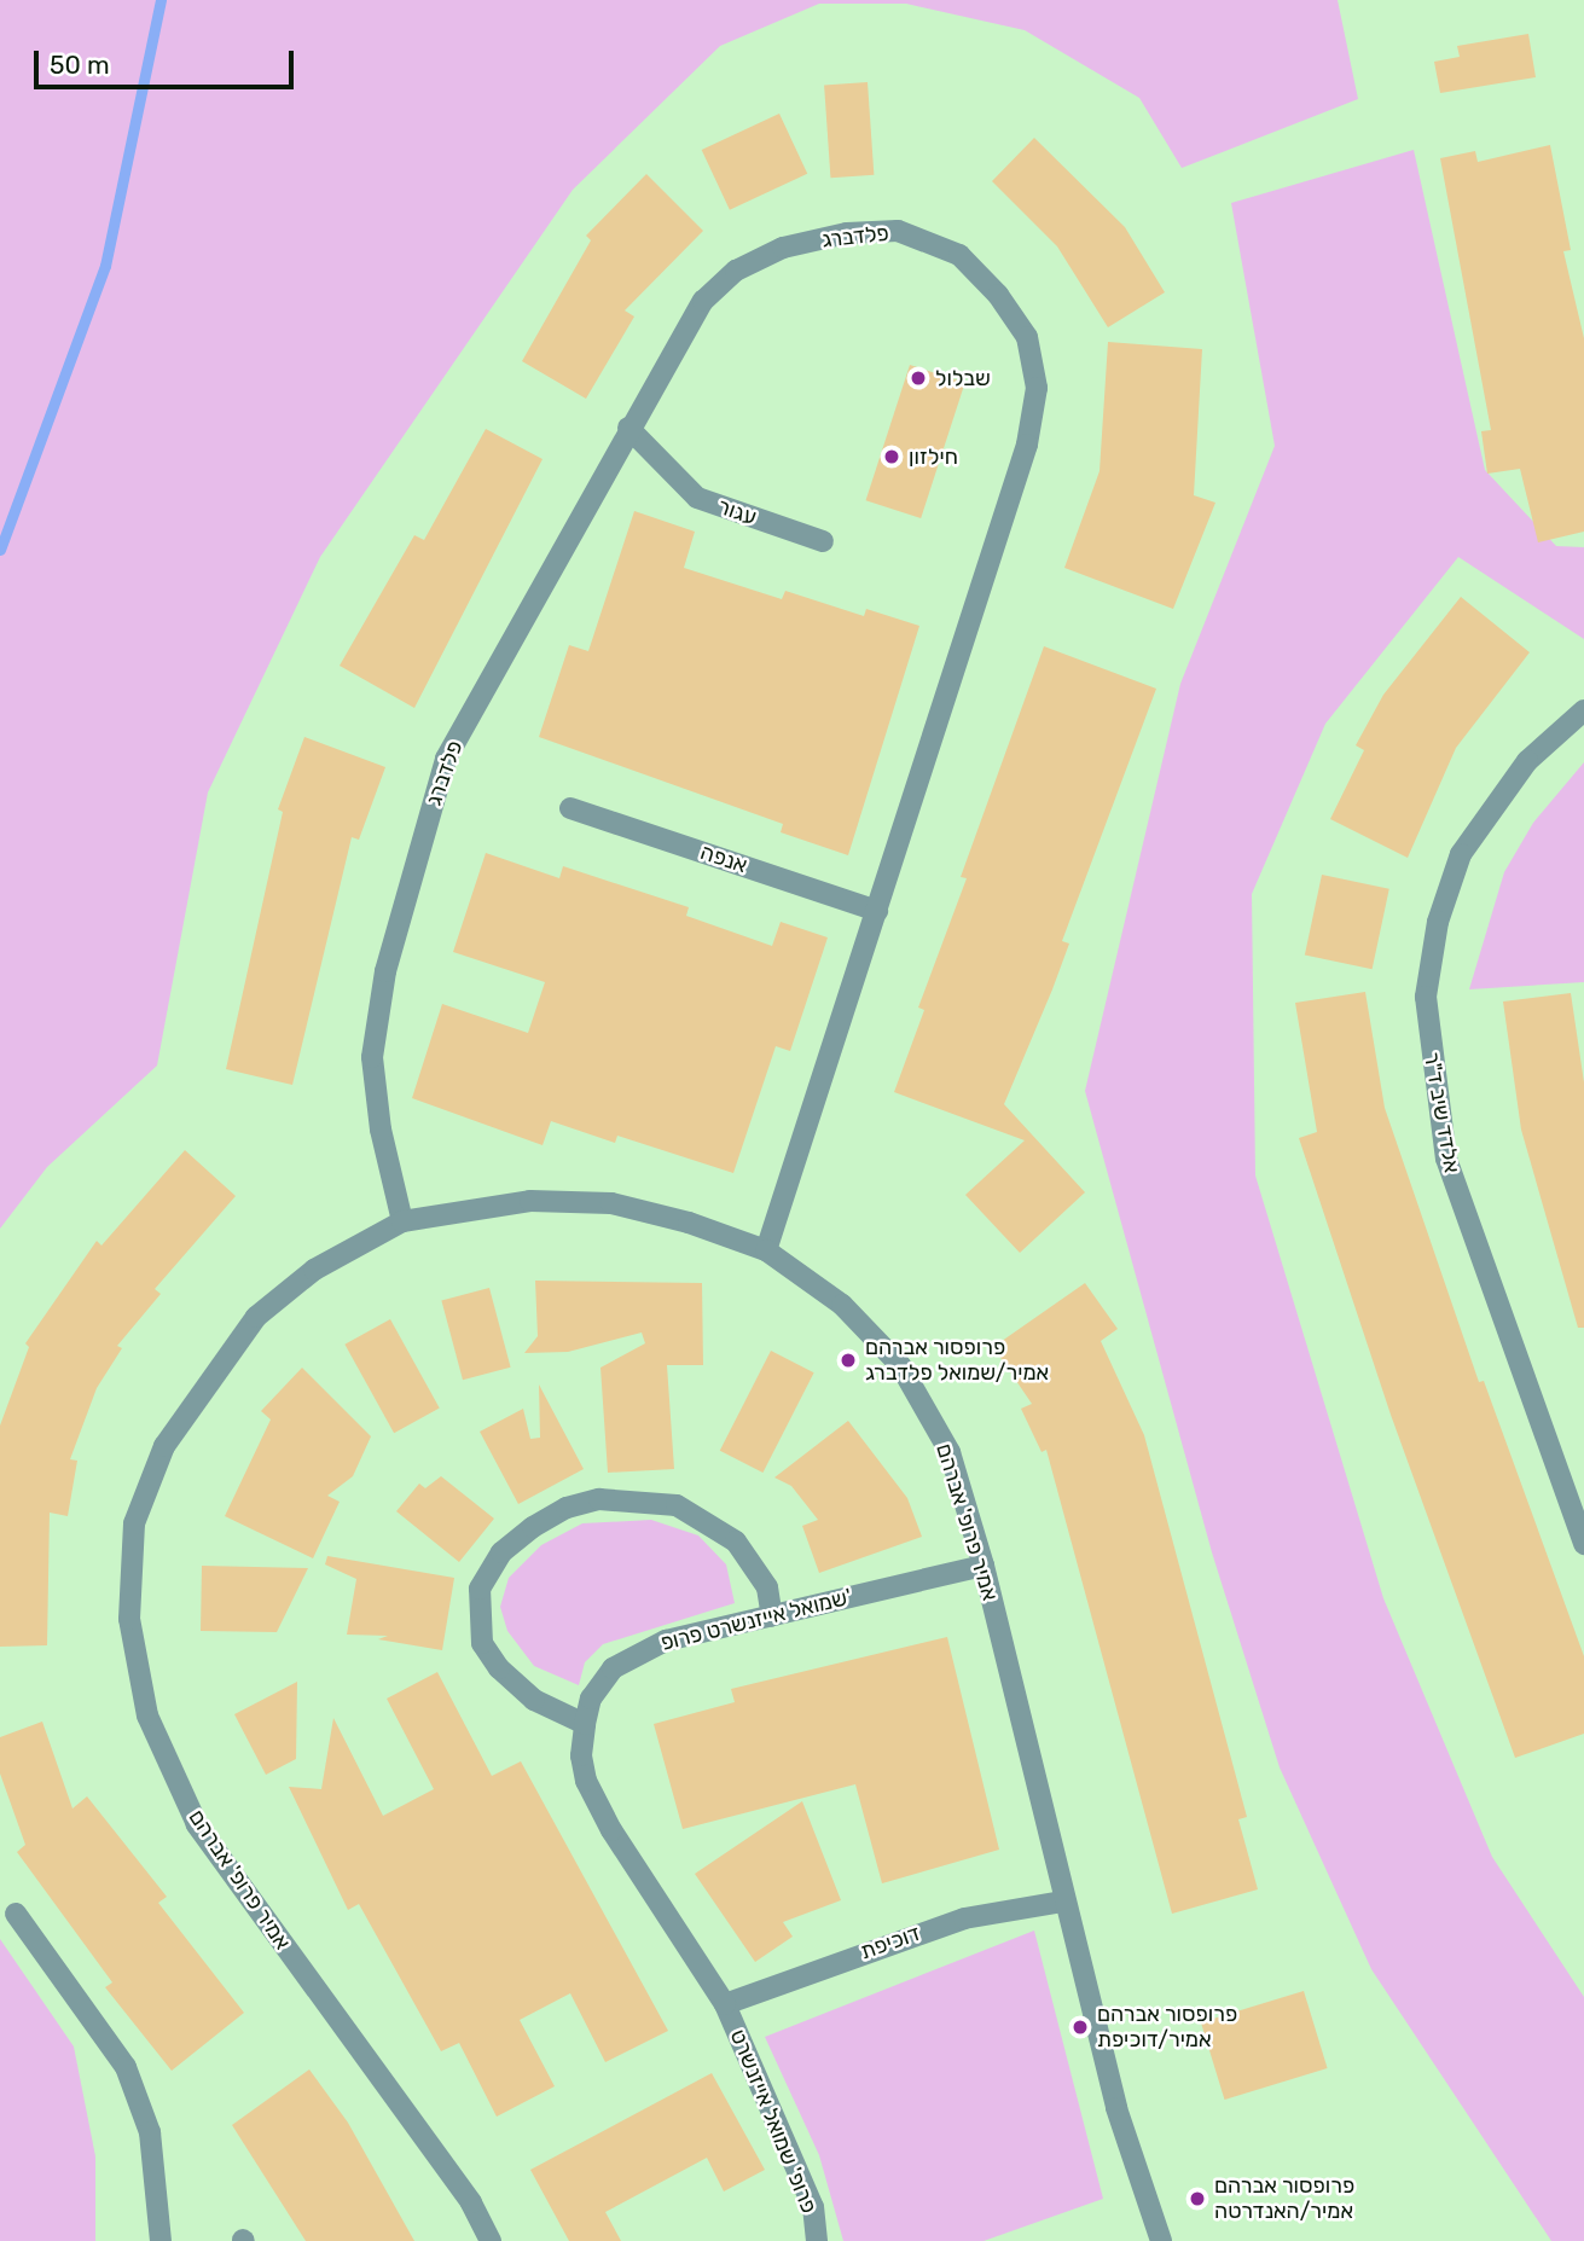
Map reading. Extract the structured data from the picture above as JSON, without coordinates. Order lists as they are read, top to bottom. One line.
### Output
{"streets":{"street":["פלדברג","עגור","אנפה","אלדד שיב ד\"ר","אמיר פרופ' אברהם","שמואל אייזנשרט פרופ'","דוכיפת","פרופ' שמואל אייזנשרט"]},"crossings":[["פלדברג","עגור"],["פלדברג","אנפה"],["פלדברג","אמיר פרופ' אברהם"],["אמיר פרופ' אברהם","שמואל אייזנשרט פרופ'"],["אמיר פרופ' אברהם","דוכיפת"],["שמואל אייזנשרט פרופ'","דוכיפת"],["שמואל אייזנשרט פרופ'","פרופ' שמואל אייזנשרט"],["דוכיפת","פרופ' שמואל אייזנשרט"]],"places":["שבלול","חילזון","פרופסור אברהם אמיר/שמואל פלדברג","פרופסור אברהם אמיר/דוכיפת","פרופסור אברהם אמיר/האנדרטה"],"scale_bar":"50 m"}
